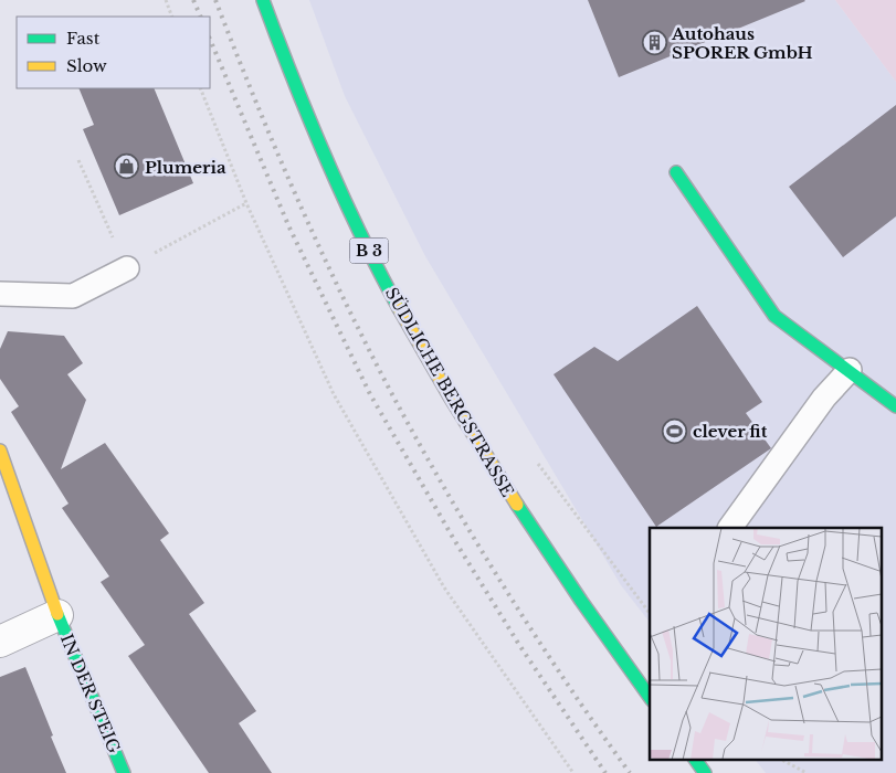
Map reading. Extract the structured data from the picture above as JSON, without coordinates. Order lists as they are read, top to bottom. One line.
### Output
{"streets":{"main road":["B 3","SÜDLICHE BERGSTRASSE","IN DER STEIG"]},"places":{"building":["Autohaus SPORER GmbH"],"shop":["Plumeria"],"sports":["clever fit"]},"legend":["Fast","Slow"]}
